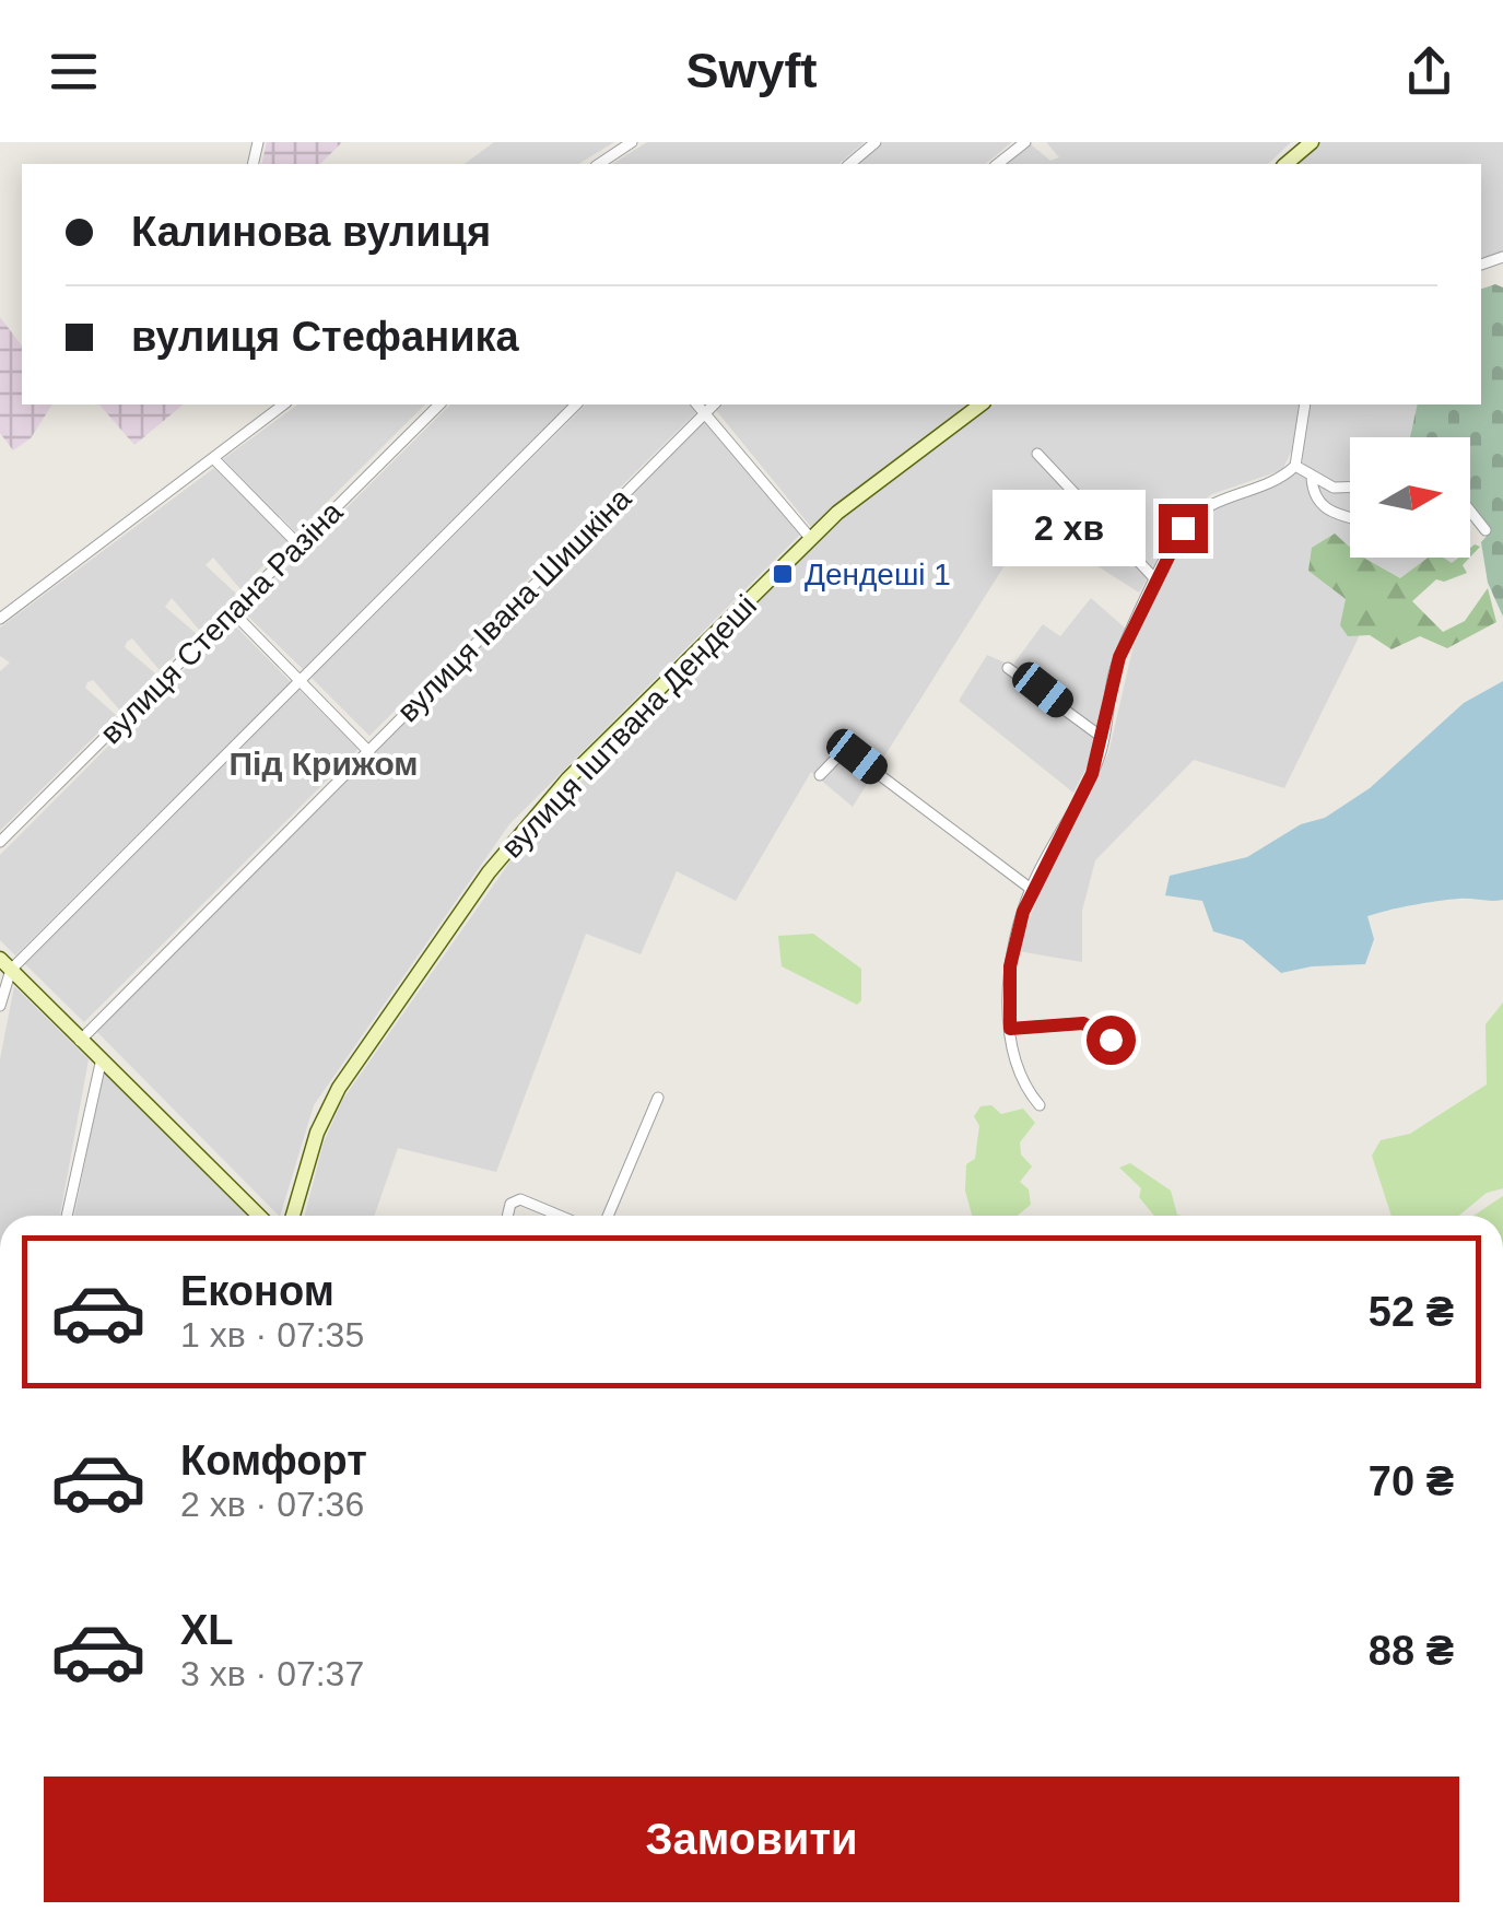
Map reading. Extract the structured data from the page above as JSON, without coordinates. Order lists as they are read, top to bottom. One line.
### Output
{"streets":{"street":["вулиця Івана Шишкіна","вулиця Степана Разіна","вулиця Іштвана Дендеші"]},"districts":["Під Крижом"],"places":{"transit":["Дендеші 1"]},"north":"right","page":{"header":"Swyft","banner":["Калинова вулиця","вулиця Стефаника"],"bubble":"2 хв","list":[{"name":"Економ","note":"1 хв · 07:35","value":"52 ₴"},{"name":"Комфорт","note":"2 хв · 07:36","value":"70 ₴"},{"name":"XL","note":"3 хв · 07:37","value":"88 ₴"}],"buttons":"Замовити"}}
